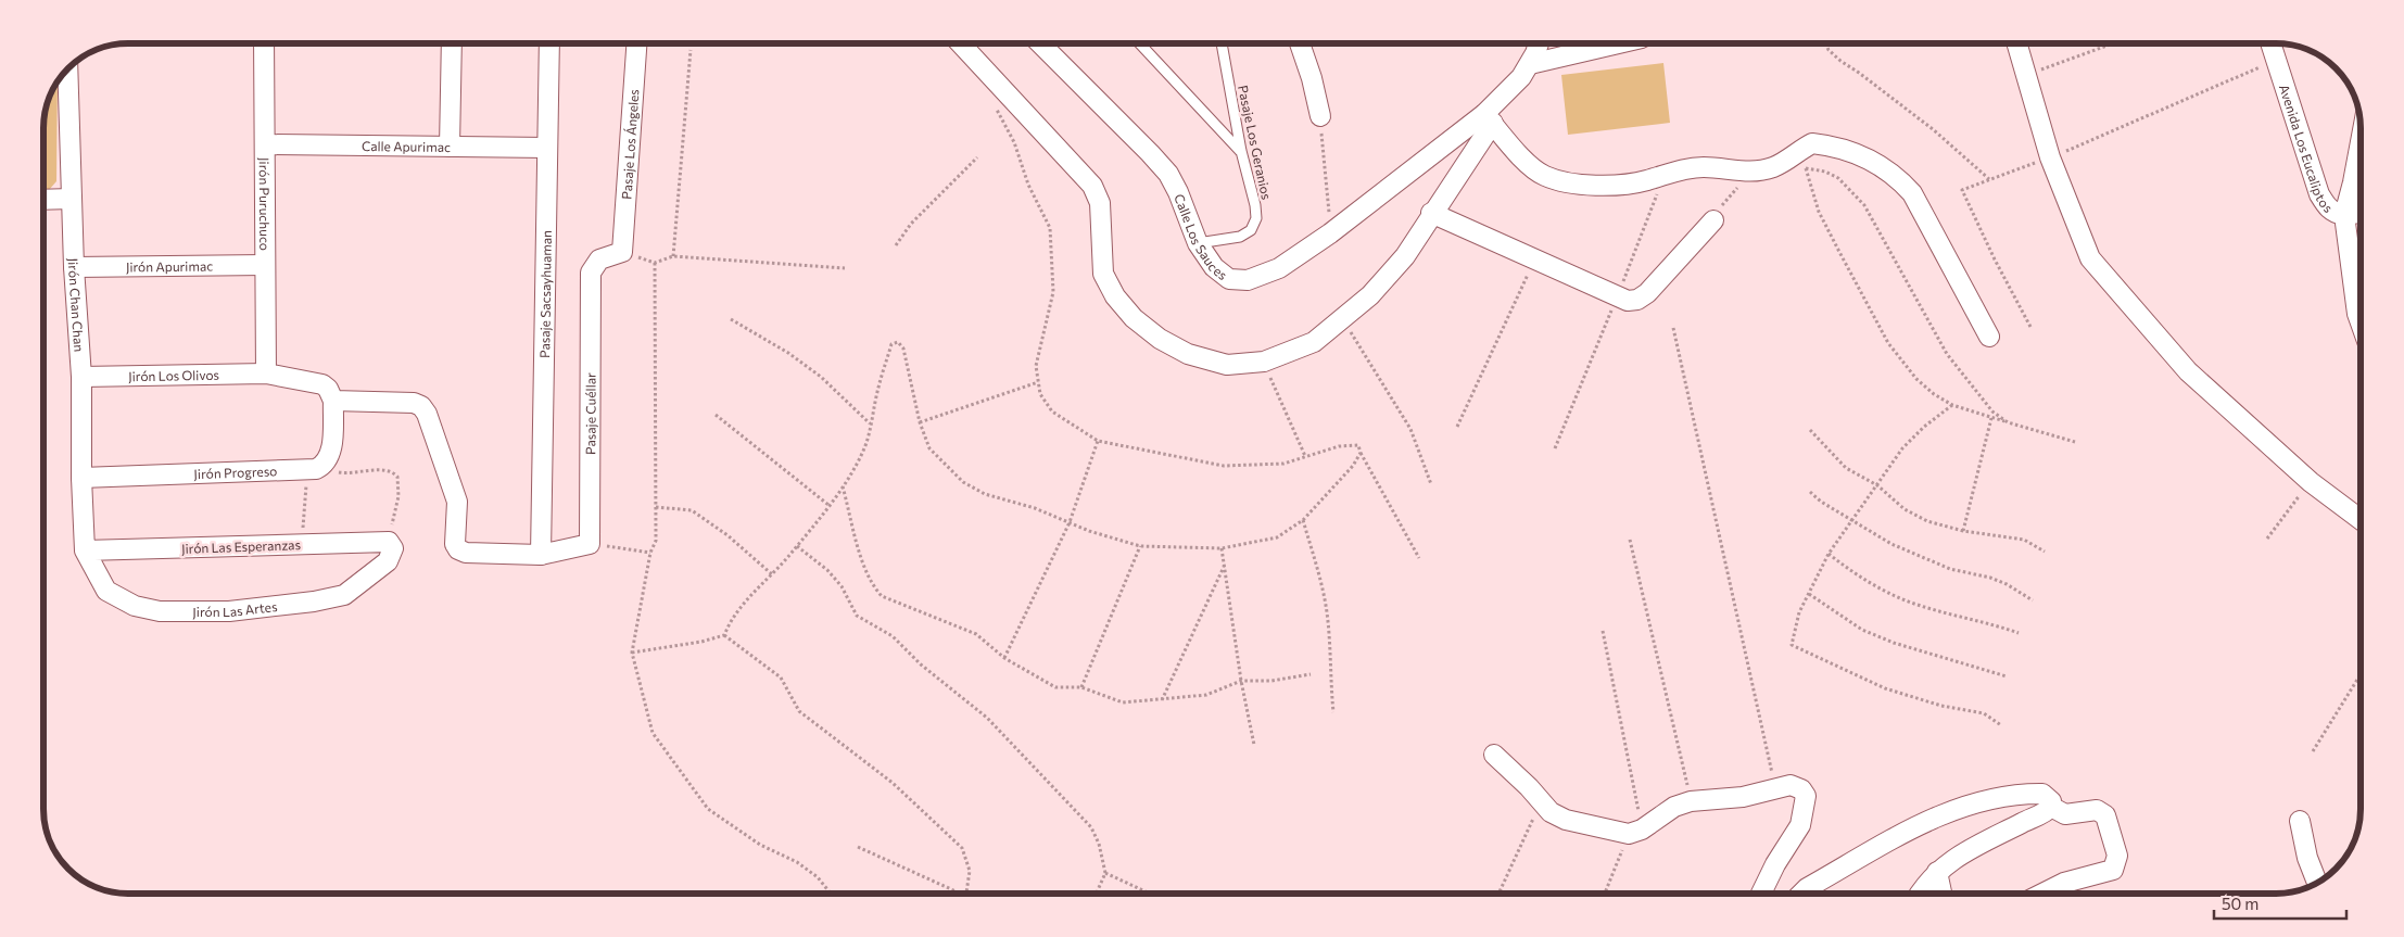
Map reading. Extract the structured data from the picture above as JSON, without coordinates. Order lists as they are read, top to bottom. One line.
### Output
{"streets":{"street":["Pasaje Los Ángeles","Calle Apurimac","Avenida Los Eucaliptos","Jirón Puruchuco","Calle Los Sauces","Jirón Apurimac","Pasaje Sacsayhuaman","Jirón Chan Chan","Jirón Los Olivos","Pasaje Cuéllar","Jirón Progreso","Jirón Las Esperanzas","Jirón Las Artes"],"lane":["Pasaje Los Geranios"]},"crossings":[["Pasaje Los Geranios","Calle Los Sauces"],["Pasaje Los Ángeles","Pasaje Cuéllar"],["Calle Apurimac","Jirón Puruchuco"],["Calle Apurimac","Pasaje Sacsayhuaman"],["Jirón Puruchuco","Jirón Apurimac"],["Jirón Puruchuco","Jirón Los Olivos"],["Jirón Apurimac","Jirón Chan Chan"],["Jirón Chan Chan","Jirón Los Olivos"],["Jirón Chan Chan","Jirón Progreso"],["Jirón Chan Chan","Jirón Las Esperanzas"],["Jirón Chan Chan","Jirón Las Artes"],["Jirón Las Esperanzas","Jirón Las Artes"]],"scale_bar":"50 m"}
